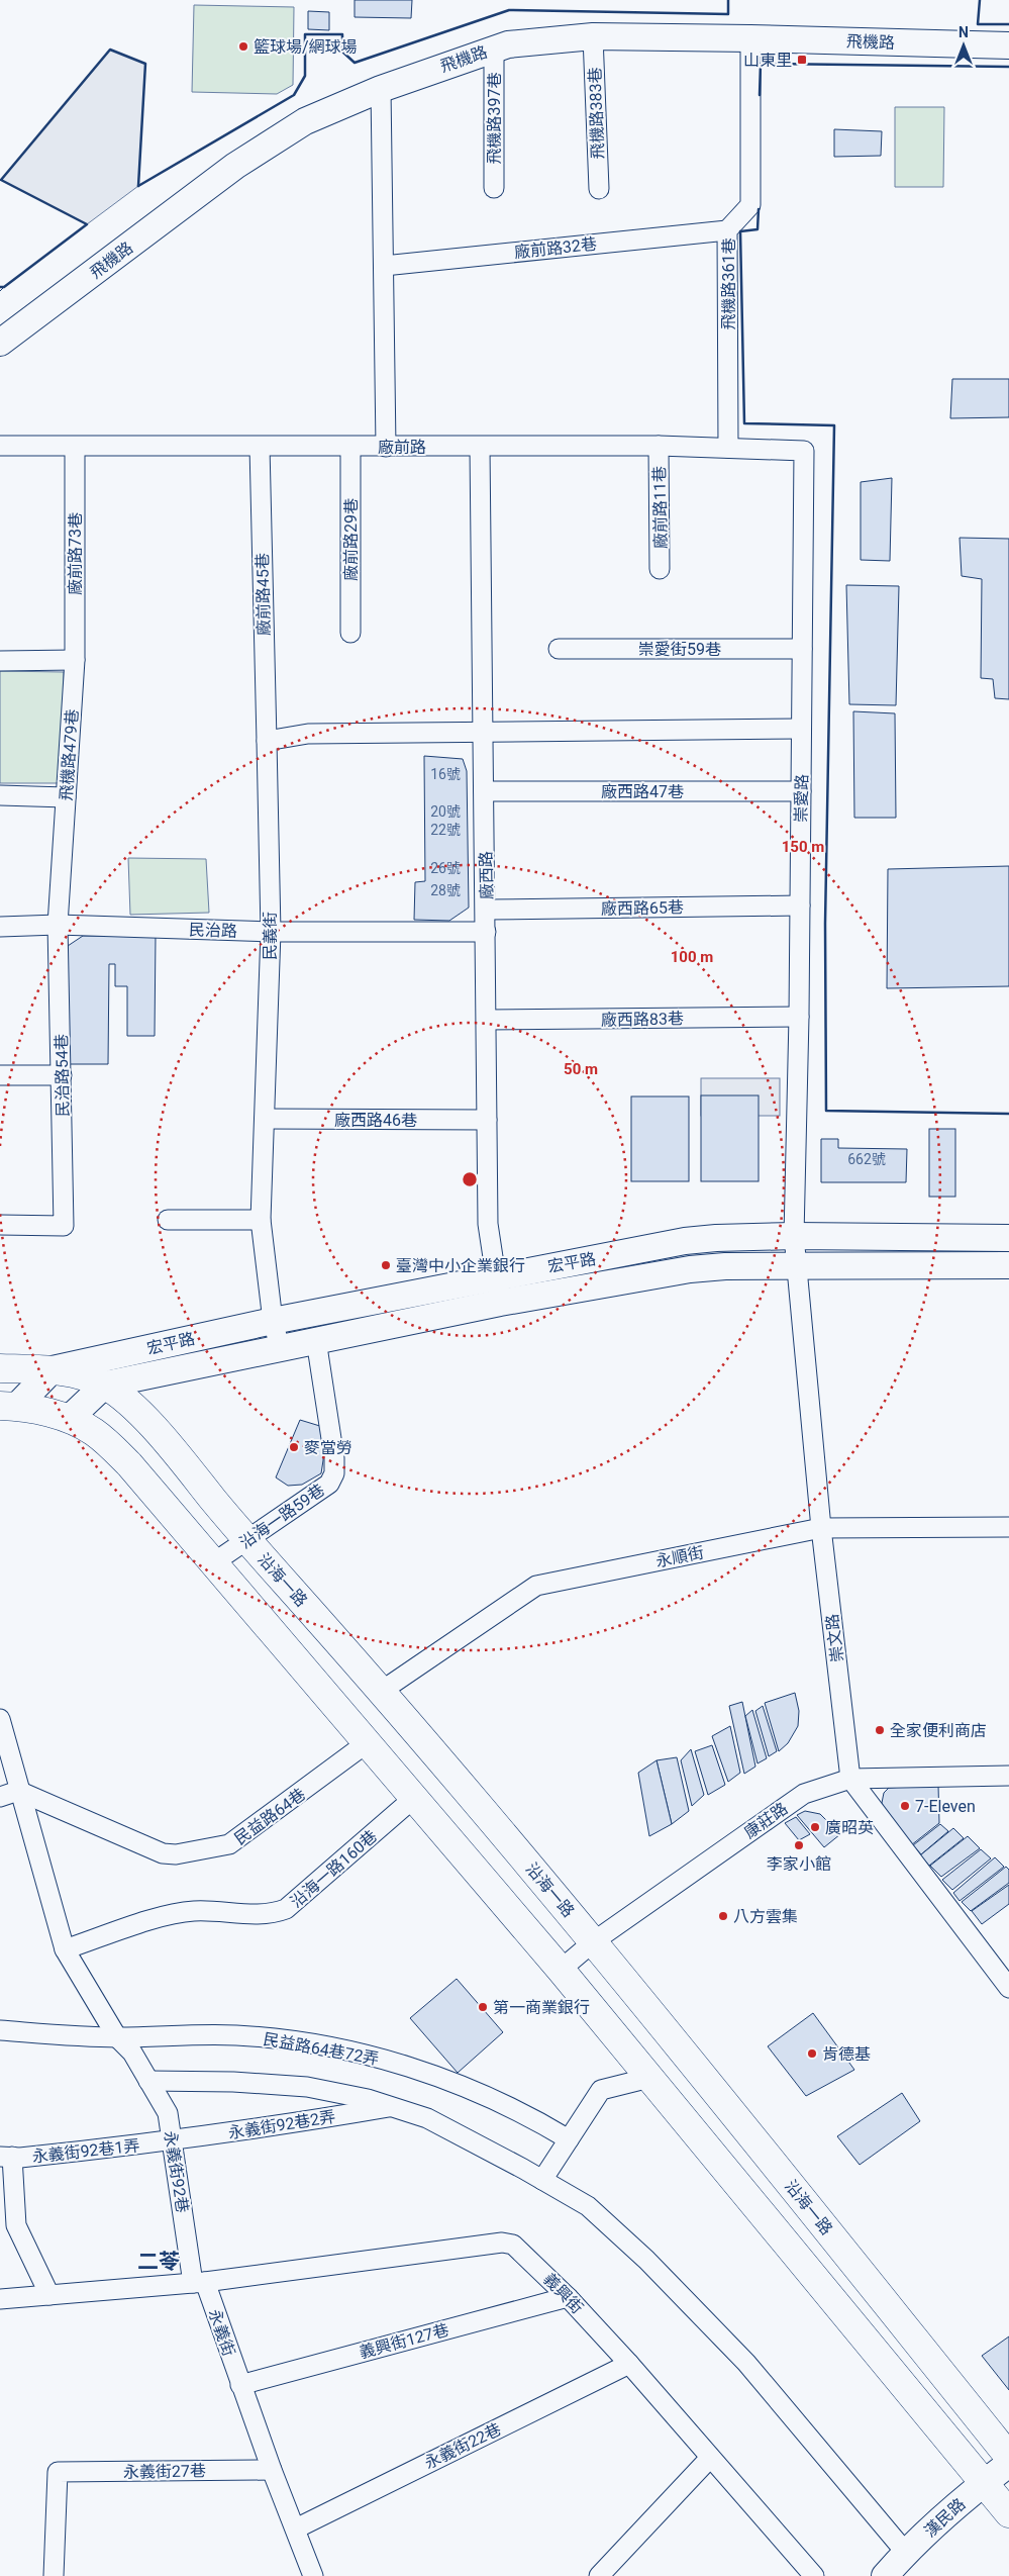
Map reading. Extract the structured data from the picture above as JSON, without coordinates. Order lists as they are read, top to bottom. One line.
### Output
{"streets":{"main road":["沿海一路"],"street":["飛機路","飛機路383巷","飛機路397巷","廠前路32巷","飛機路361巷","廠前路","廠前路11巷","廠前路29巷","廠前路73巷","廠前路45巷","崇愛街59巷","飛機路479巷","廠西路47巷","崇愛路","廠西路","廠西路65巷","民治路","民義街","廠西路83巷","民治路54巷","廠西路46巷","宏平路","沿海一路59巷","永順街","崇文路","民益路64巷","康莊路","沿海一路160巷","民益路64巷72弄","永義街92巷2弄","永義街92巷1弄","永義街92巷","義興街","永義街","義興街127巷","永義街22巷","永義街27巷","漢民路"]},"crossings":[["飛機路","飛機路383巷"],["飛機路","飛機路397巷"],["飛機路","飛機路361巷"],["廠前路32巷","飛機路361巷"],["飛機路361巷","廠前路"],["廠前路","廠前路11巷"],["廠前路","廠前路29巷"],["廠前路","廠前路73巷"],["廠前路","廠前路45巷"],["廠前路","崇愛路"],["廠前路","廠西路"],["廠前路73巷","飛機路479巷"],["廠前路45巷","民義街"],["崇愛街59巷","崇愛路"],["飛機路479巷","民治路"],["飛機路479巷","民治路54巷"],["廠西路47巷","崇愛路"],["廠西路47巷","廠西路"],["崇愛路","廠西路65巷"],["崇愛路","廠西路83巷"],["崇愛路","宏平路"],["崇愛路","崇文路"],["廠西路","廠西路65巷"],["廠西路","民治路"],["廠西路","廠西路83巷"],["廠西路","廠西路46巷"],["廠西路","宏平路"],["民治路","民義街"],["民治路","民治路54巷"],["民義街","廠西路46巷"],["民義街","宏平路"],["宏平路","沿海一路59巷"],["宏平路","沿海一路"],["宏平路","崇文路"],["沿海一路59巷","沿海一路"],["永順街","沿海一路"],["永順街","崇文路"],["沿海一路","康莊路"],["崇文路","康莊路"],["永義街92巷2弄","永義街92巷1弄"],["永義街92巷2弄","永義街92巷"],["永義街92巷1弄","永義街92巷"],["永義街92巷","義興街"],["永義街92巷","永義街"],["義興街","永義街"],["義興街","義興街127巷"],["義興街","永義街22巷"],["永義街","義興街127巷"],["永義街","永義街22巷"],["永義街","永義街27巷"]],"districts":["二苓"],"places":{"other":["籃球場/網球場","臺灣中小企業銀行","麥當勞","全家便利商店","7-Eleven","廣昭英","李家小館","八方雲集","第一商業銀行","肯德基"],"transit":["山東里"]},"house_numbers":["16號","20號","22號","26號","28號","662號"],"north":"top","rings":["150 m","100 m","50 m"]}
